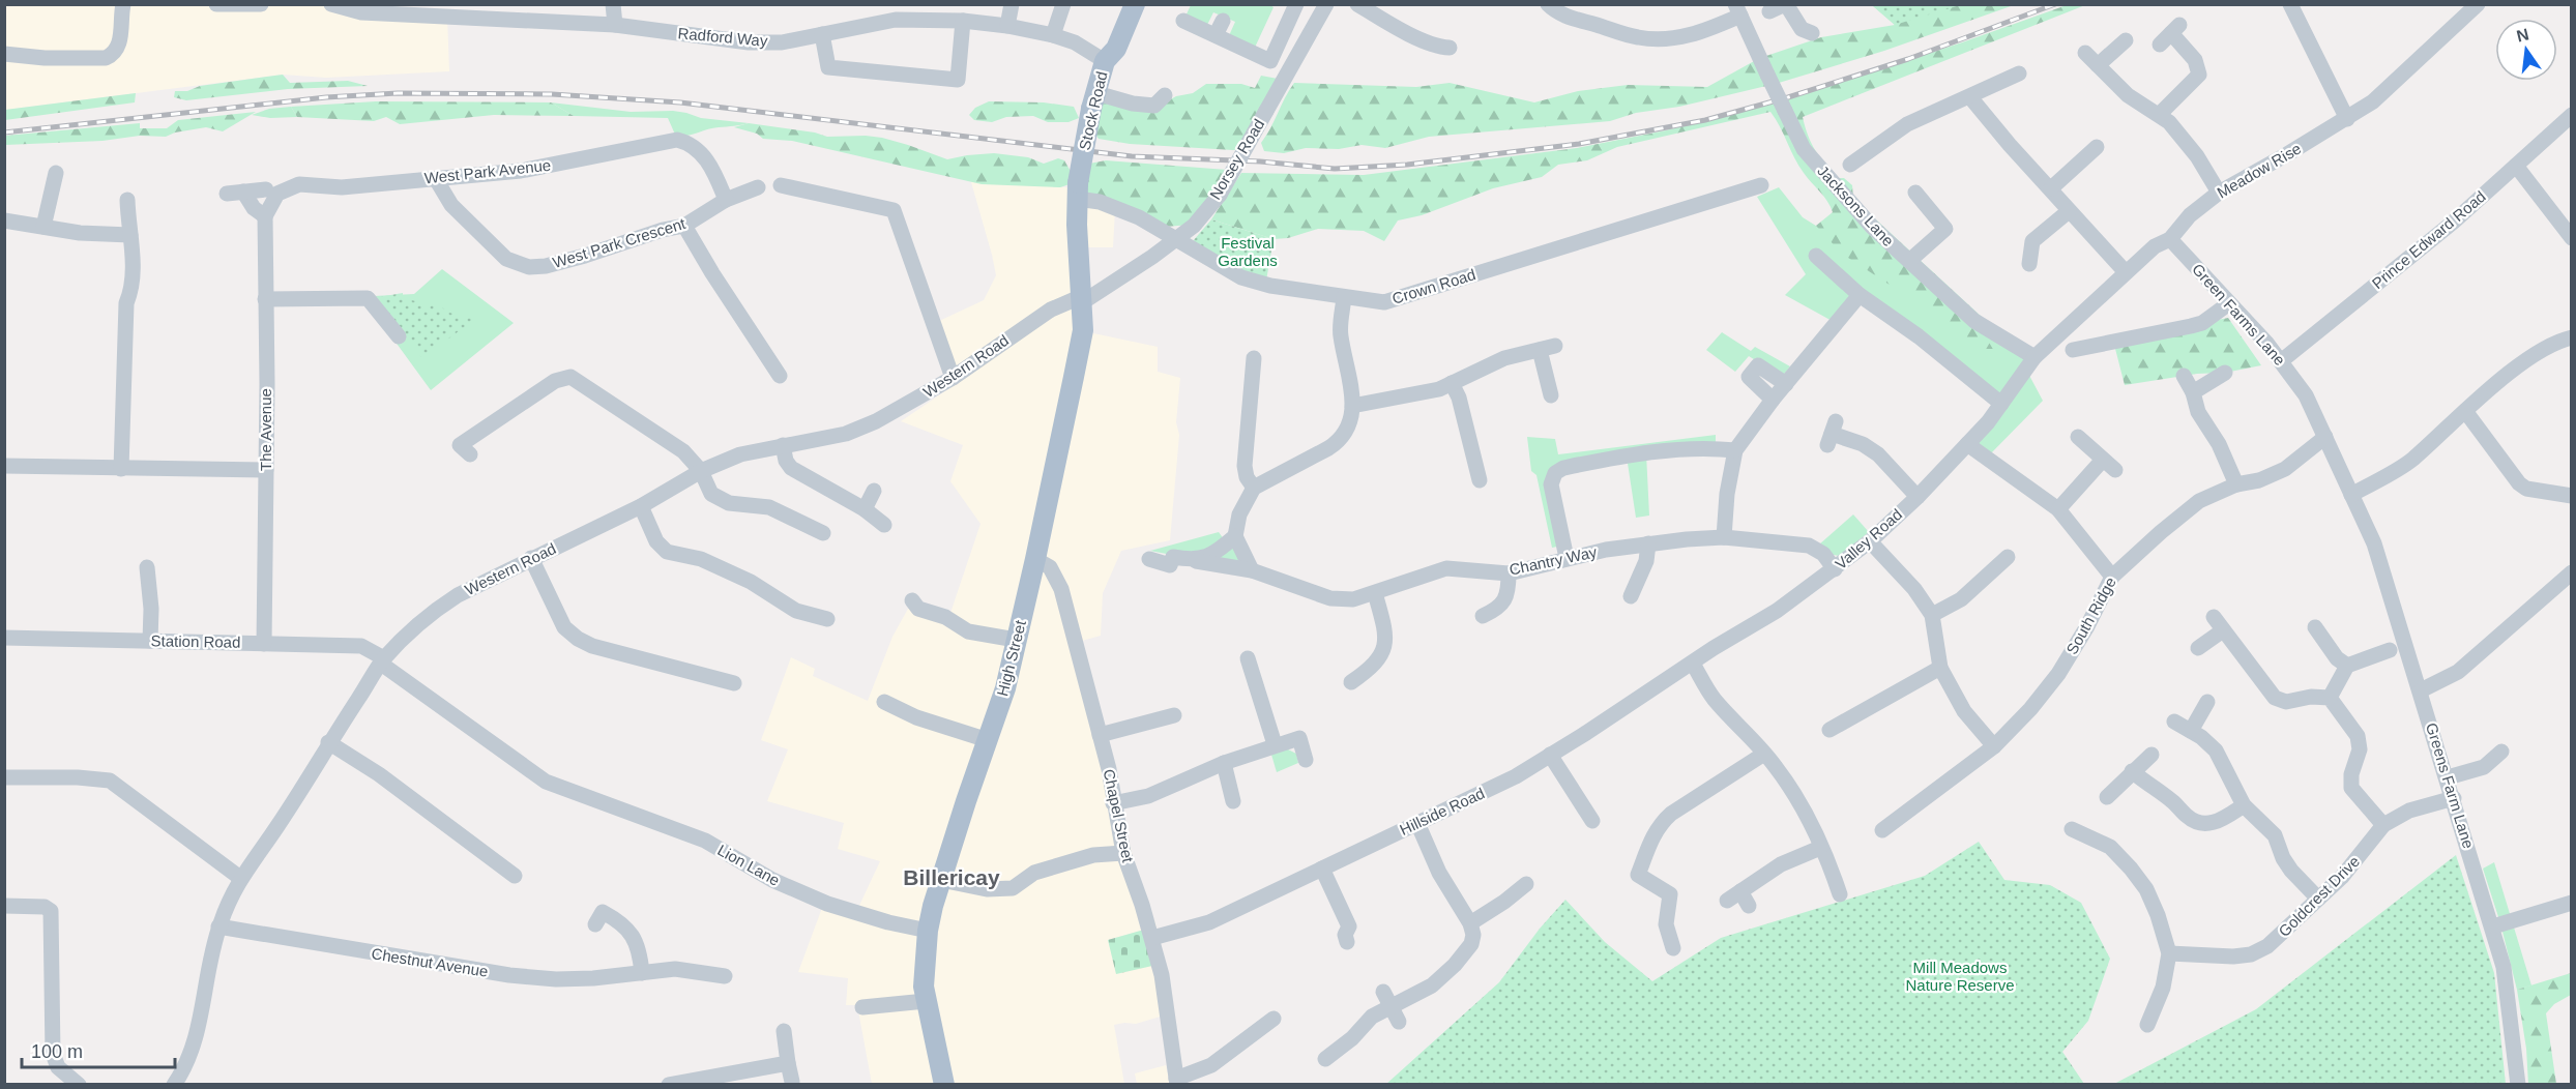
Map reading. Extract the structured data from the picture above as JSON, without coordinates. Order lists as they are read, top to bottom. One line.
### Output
{"streets":{"main road":["Stock Road","High Street"],"street":["Radford Way","Norsey Road","Meadow Rise","West Park Avenue","Jacksons Lane","Prince Edward Road","West Park Crescent","Crown Road","Green Farms Lane","Western Road","The Avenue","Valley Road","Chantry Way","South Ridge","Station Road","Greens Farm Lane","Hillside Road","Chapel Street","Lion Lane","Goldcrest Drive","Chestnut Avenue"]},"crossings":[["Radford Way","Stock Road"],["Stock Road","Crown Road"],["Stock Road","High Street"],["Norsey Road","Crown Road"],["Norsey Road","Western Road"],["Norsey Road","High Street"],["Meadow Rise","Jacksons Lane"],["Meadow Rise","Green Farms Lane"],["Meadow Rise","Valley Road"],["West Park Avenue","West Park Crescent"],["West Park Avenue","The Avenue"],["Prince Edward Road","Green Farms Lane"],["Green Farms Lane","South Ridge"],["Green Farms Lane","Greens Farm Lane"],["Western Road","Station Road"],["Western Road","High Street"],["Western Road","Chestnut Avenue"],["The Avenue","Station Road"],["Valley Road","Chantry Way"],["Valley Road","Hillside Road"],["Station Road","Lion Lane"],["High Street","Chapel Street"],["High Street","Lion Lane"],["Greens Farm Lane","Goldcrest Drive"],["Hillside Road","Chapel Street"]],"districts":["Billericay"],"parks":["Festival Gardens","Mill Meadows Nature Reserve"],"scale_bar":"100 m","north":"top"}
